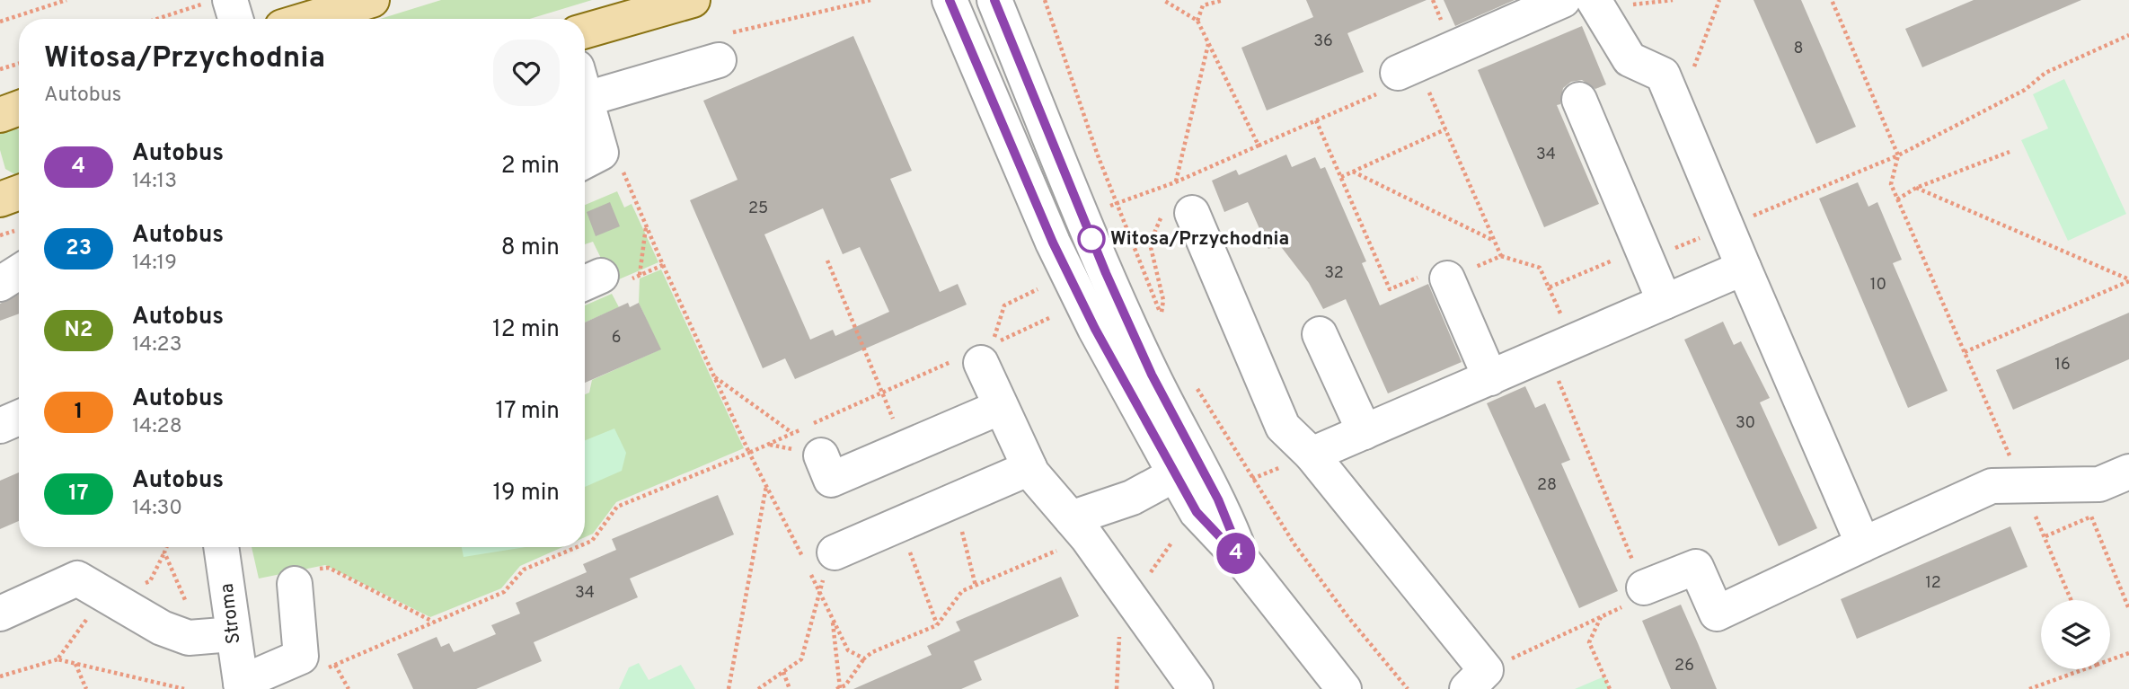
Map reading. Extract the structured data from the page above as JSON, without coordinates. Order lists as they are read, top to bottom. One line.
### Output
{"streets":{"street":["Stroma"]},"places":["Witosa/Przychodnia"],"lines":["bus line 4"],"house_numbers":["36","8","34","25","32","10","6","16","30","28","12","34","26"],"page":{"on_map":"4","heading":["Witosa/Przychodnia","Autobus"],"list":[{"mark":"4","name":"Autobus","note":"14:13","value":"2 min"},{"mark":"23","name":"Autobus","note":"14:19","value":"8 min"},{"mark":"N2","name":"Autobus","note":"14:23","value":"12 min"},{"mark":"1","name":"Autobus","note":"14:28","value":"17 min"},{"mark":"17","name":"Autobus","note":"14:30","value":"19 min"}]}}
